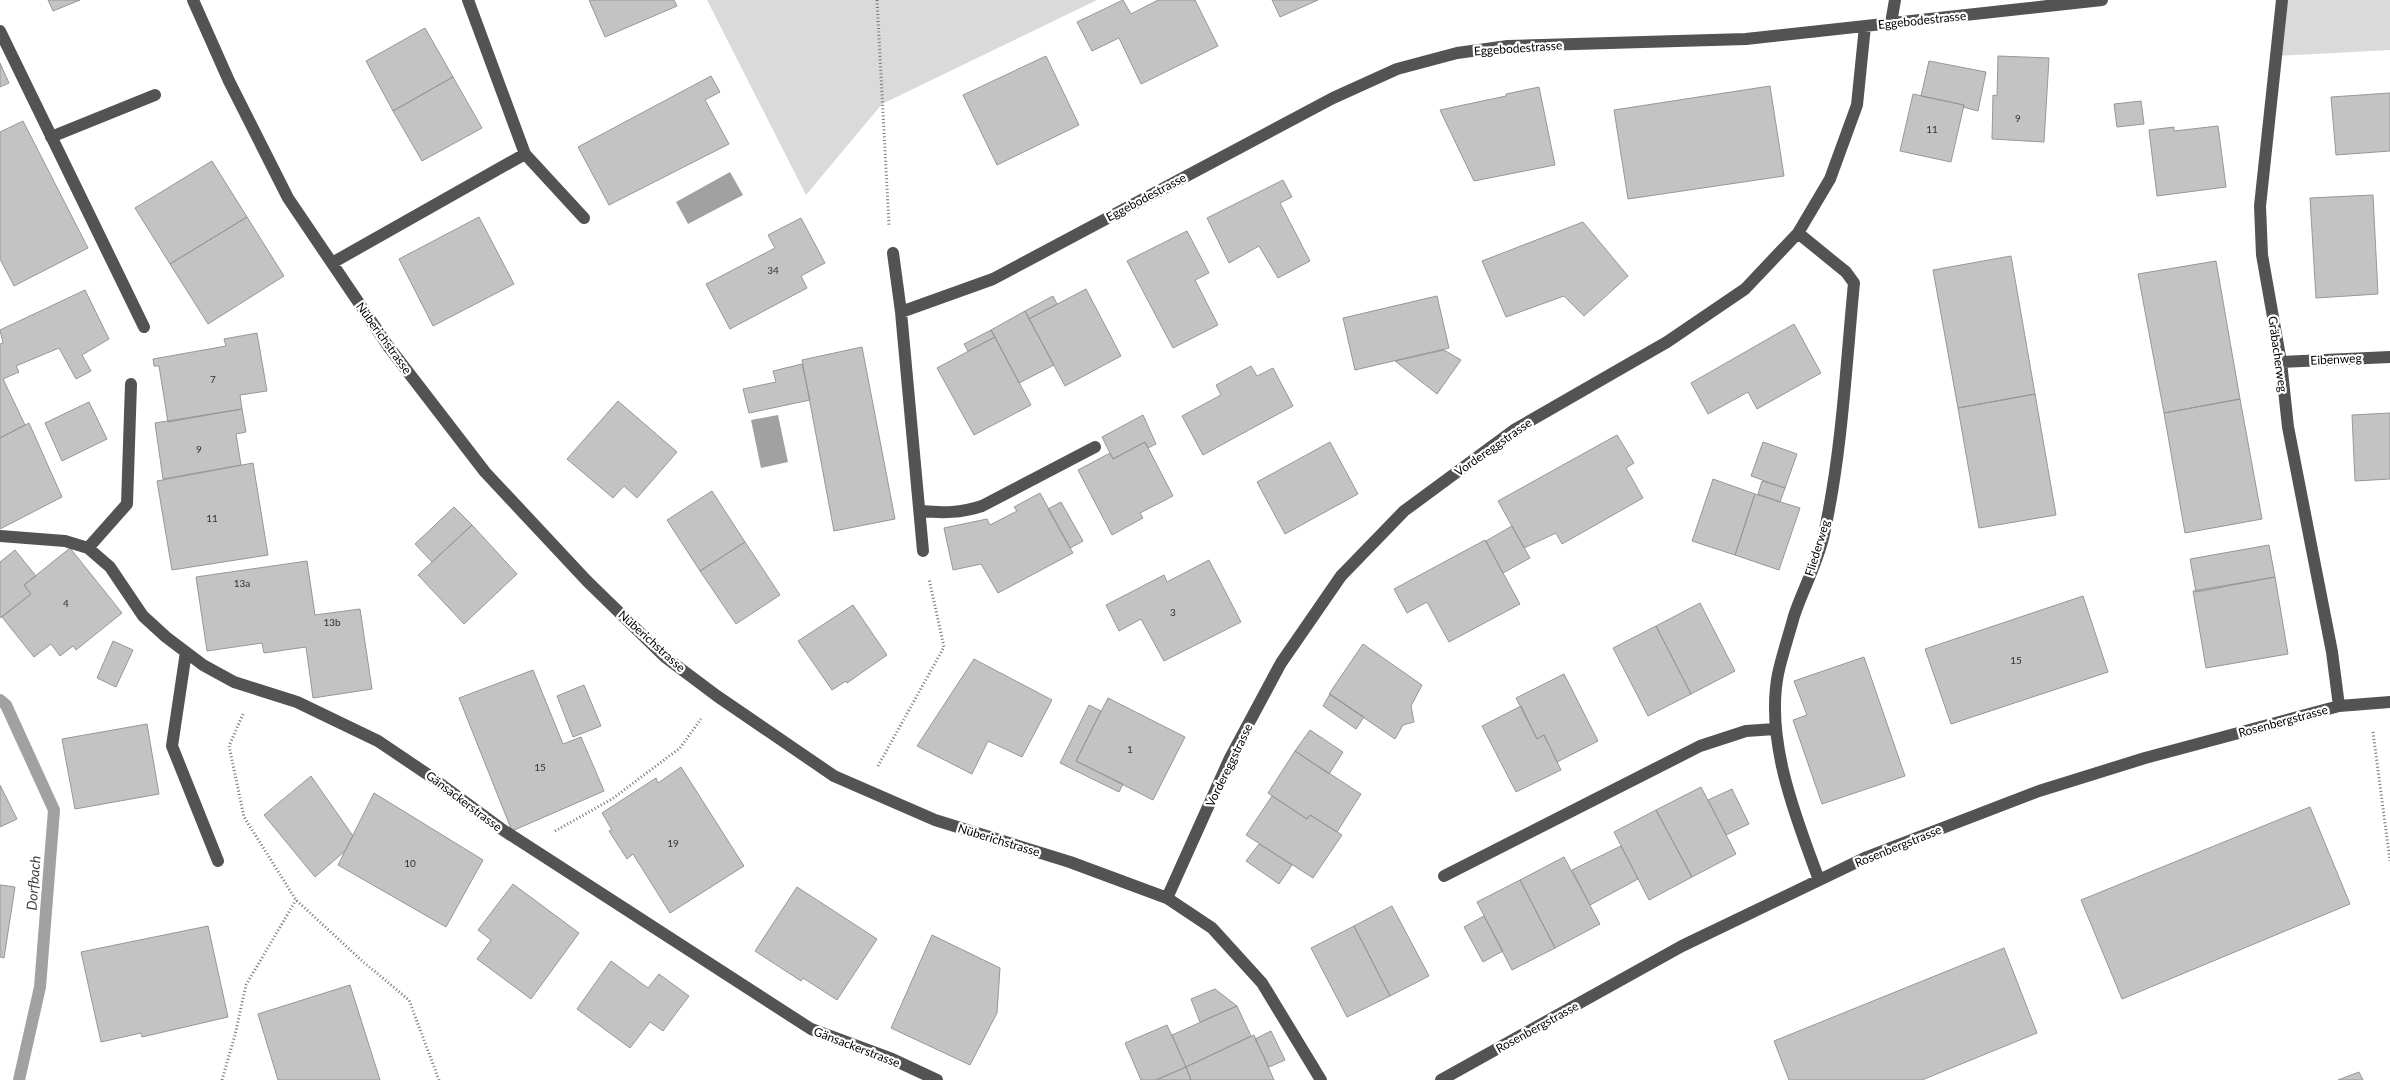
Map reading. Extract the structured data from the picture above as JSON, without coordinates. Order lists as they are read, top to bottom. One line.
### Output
{"streets":{"street":["Eggebodestrasse","Nüberichstrasse","Gräbacherweg","Eibenweg","Vordereggstrasse","Fliederweg","Rosenbergstrasse","Gänsackerstrasse"]},"crossings":[["Eggebodestrasse","Vordereggstrasse"],["Nüberichstrasse","Vordereggstrasse"],["Gräbacherweg","Eibenweg"],["Gräbacherweg","Rosenbergstrasse"],["Vordereggstrasse","Fliederweg"],["Fliederweg","Rosenbergstrasse"]],"water":["Dorfbach"],"house_numbers":["9","11","34","7","9","11","13a","4","3","13b","15","1","15","19","10"]}
